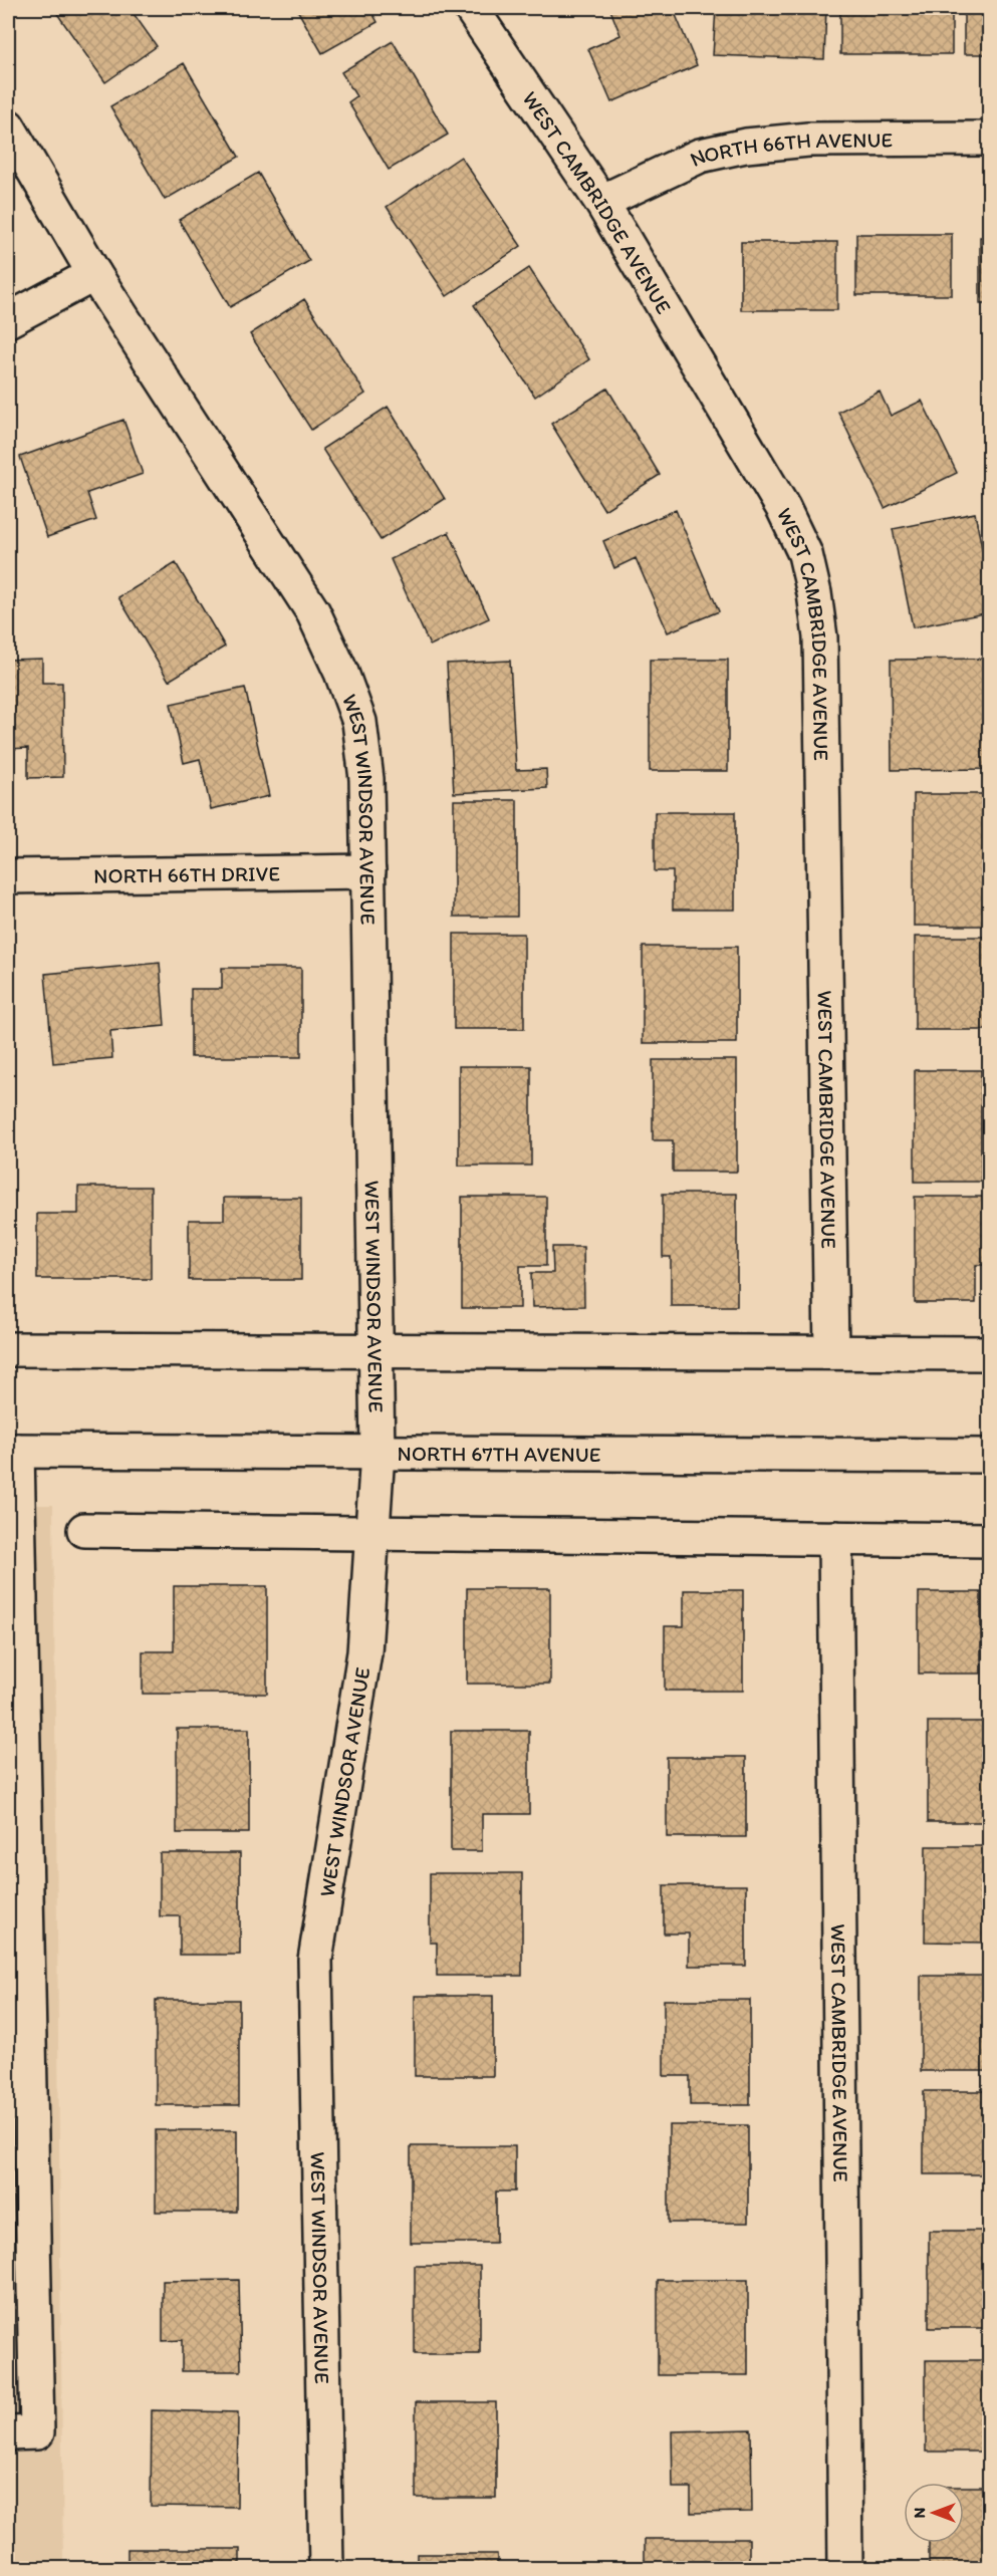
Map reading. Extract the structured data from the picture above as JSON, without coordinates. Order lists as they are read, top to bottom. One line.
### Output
{"streets":{"street":["NORTH 66TH AVENUE","WEST CAMBRIDGE AVENUE","WEST WINDSOR AVENUE","NORTH 66TH DRIVE","NORTH 67TH AVENUE"]},"crossings":[["NORTH 66TH AVENUE","WEST CAMBRIDGE AVENUE"],["WEST WINDSOR AVENUE","NORTH 66TH DRIVE"],["WEST WINDSOR AVENUE","NORTH 67TH AVENUE"]],"north":"left"}
